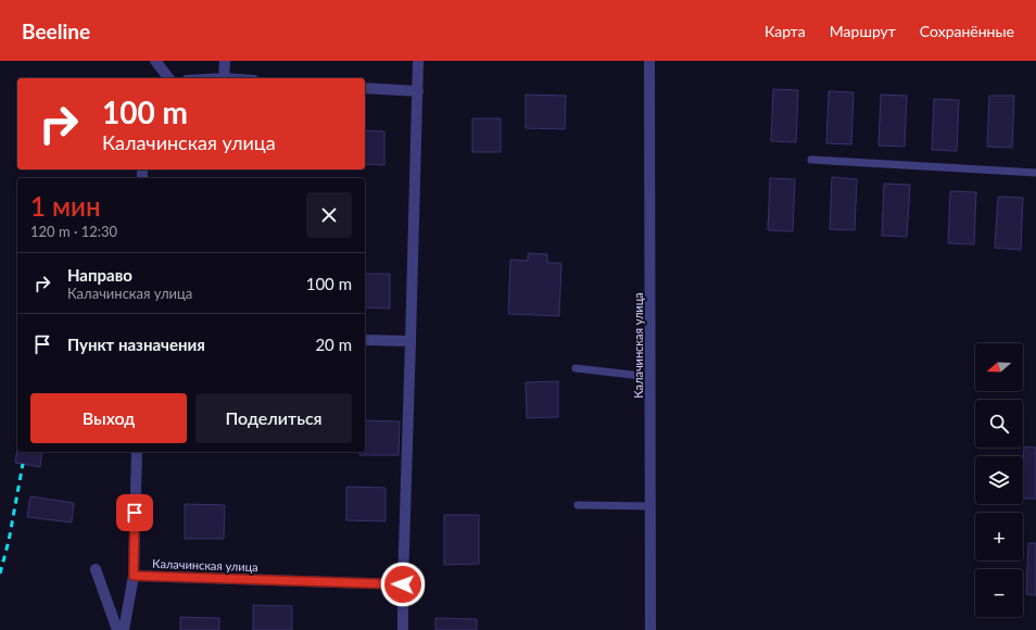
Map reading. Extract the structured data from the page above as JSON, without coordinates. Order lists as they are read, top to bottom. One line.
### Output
{"streets":{"street":["Калачинская улица"]},"north":"left","page":{"header":"Beeline","nav":["Карта","Маршрут","Сохранённые"],"turn":["100 m","Калачинская улица"],"heading":["1 мин","120 m · 12:30"],"list":[{"name":"Направо","note":"Калачинская улица","value":"100 m"},{"name":"Пункт назначения","value":"20 m"}],"map_buttons":["+","−"],"buttons":["Выход","Поделиться"]}}
